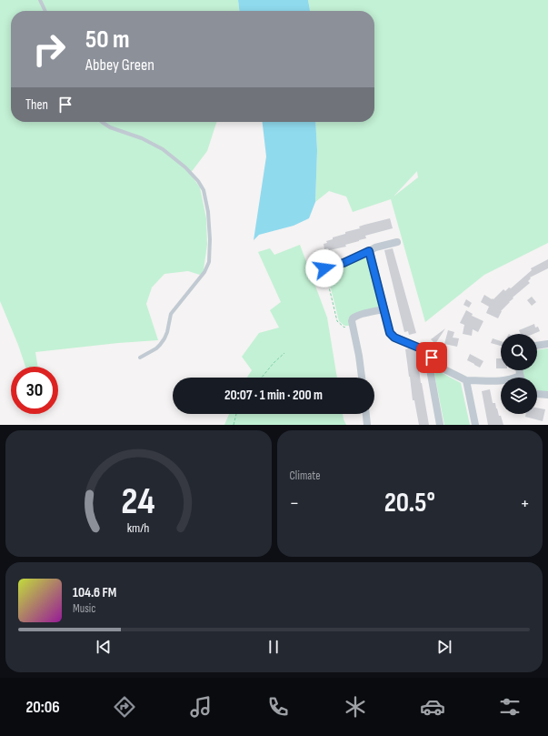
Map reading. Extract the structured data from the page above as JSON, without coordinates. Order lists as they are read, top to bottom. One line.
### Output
{"page":{"turn":["50 m","Abbey Green"],"then":"Then","limit":"30","trip":"20:07 · 1 min · 200 m","tile":"Climate","heat":["−","20.5°","+"],"song":["104.6 FM","Music"],"tabs":"20:06","gauge":["24","km/h"]}}
